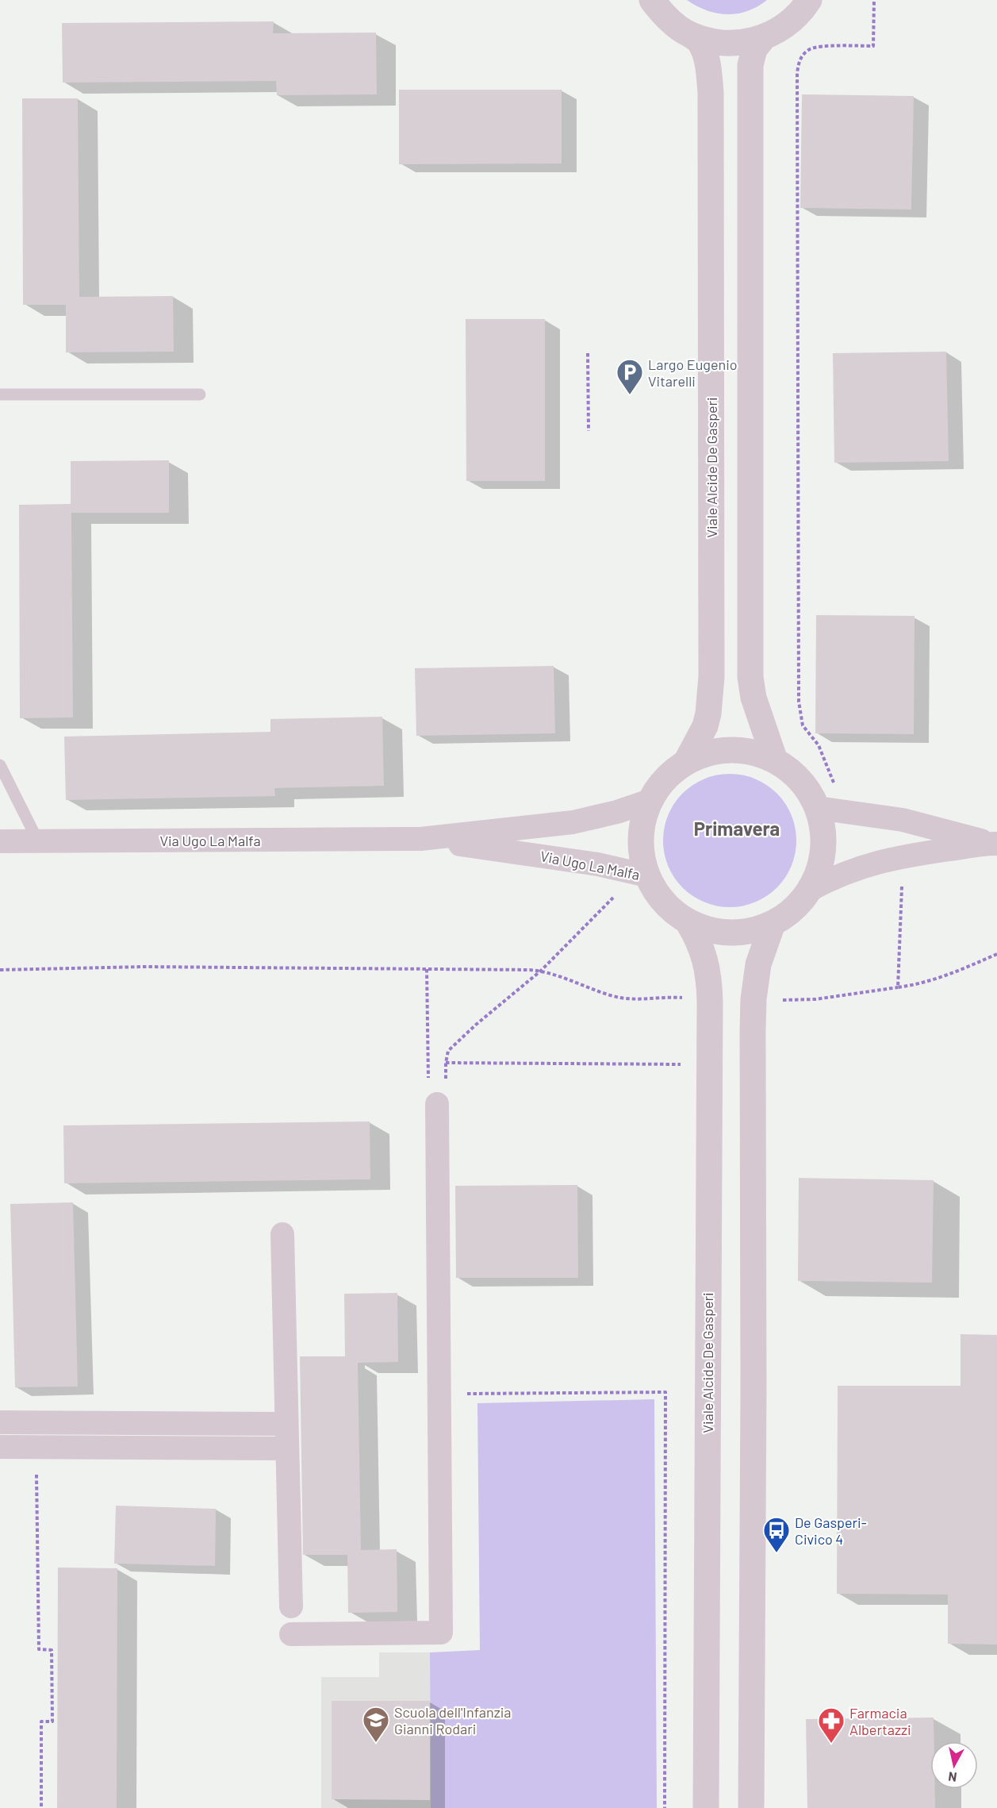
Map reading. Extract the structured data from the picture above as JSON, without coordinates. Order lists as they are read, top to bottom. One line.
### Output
{"streets":{"street":["Viale Alcide De Gasperi","Via Ugo La Malfa"]},"districts":["Primavera"],"places":{"parking":["Largo Eugenio Vitarelli"],"bus stop":["De Gasperi- Civico 4"],"school or university":["Scuola dell'Infanzia Gianni Rodari"],"pharmacy":["Farmacia Albertazzi"]},"north":"bottom"}
